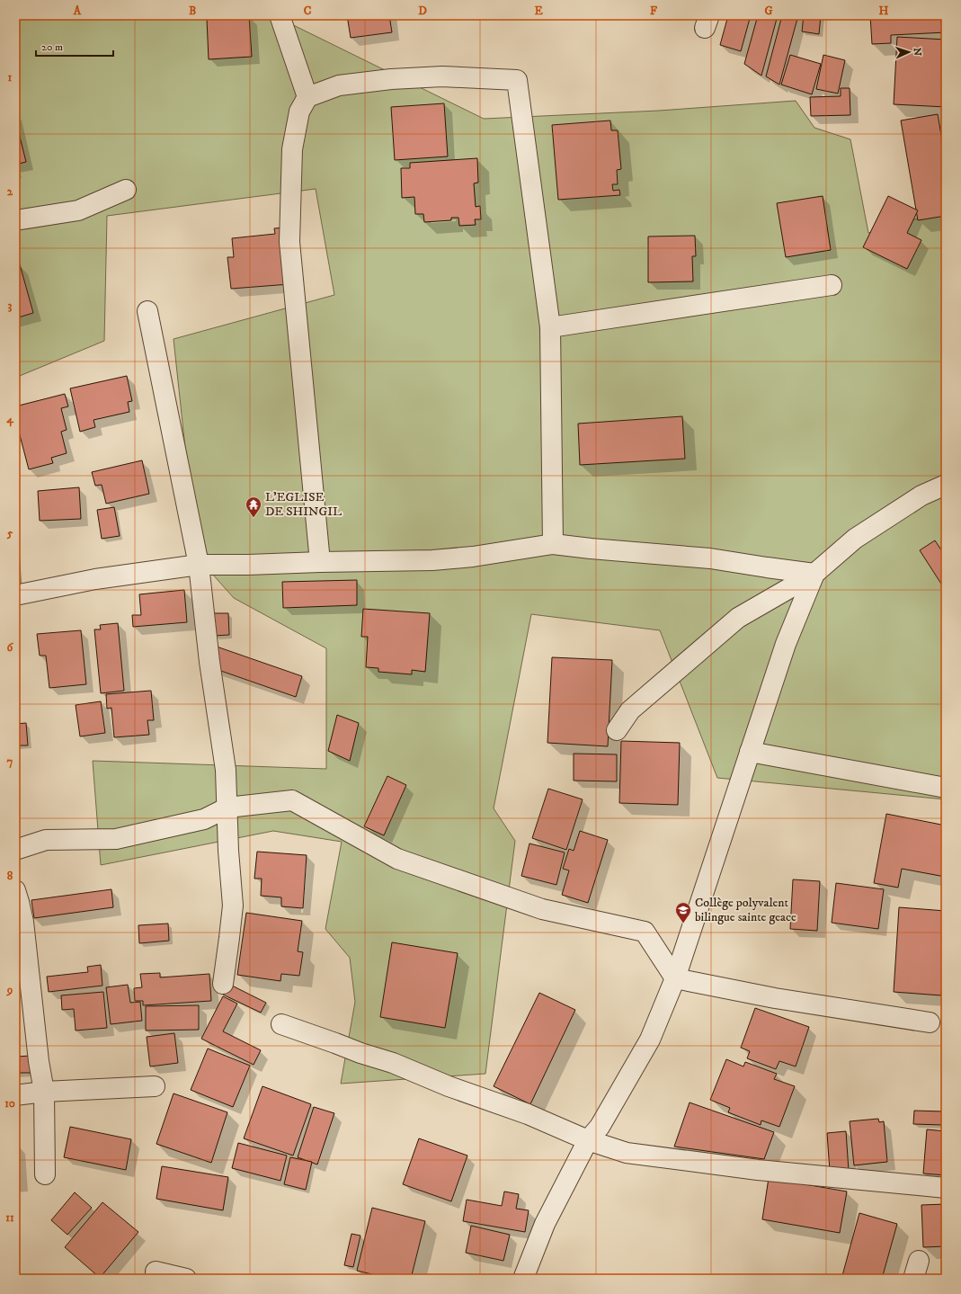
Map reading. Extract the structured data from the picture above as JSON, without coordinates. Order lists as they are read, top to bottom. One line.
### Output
{"places":{"temple":["L'EGLISE DE SHINGIL"],"school or university":["Collège polyvalent bilingue sainte geace"]},"scale_bar":"20 m","north":"right","grid":{"columns":["A","B","C","D","E","F","G","H"],"rows":["1","2","3","4","5","6","7","8","9","10","11"]}}
